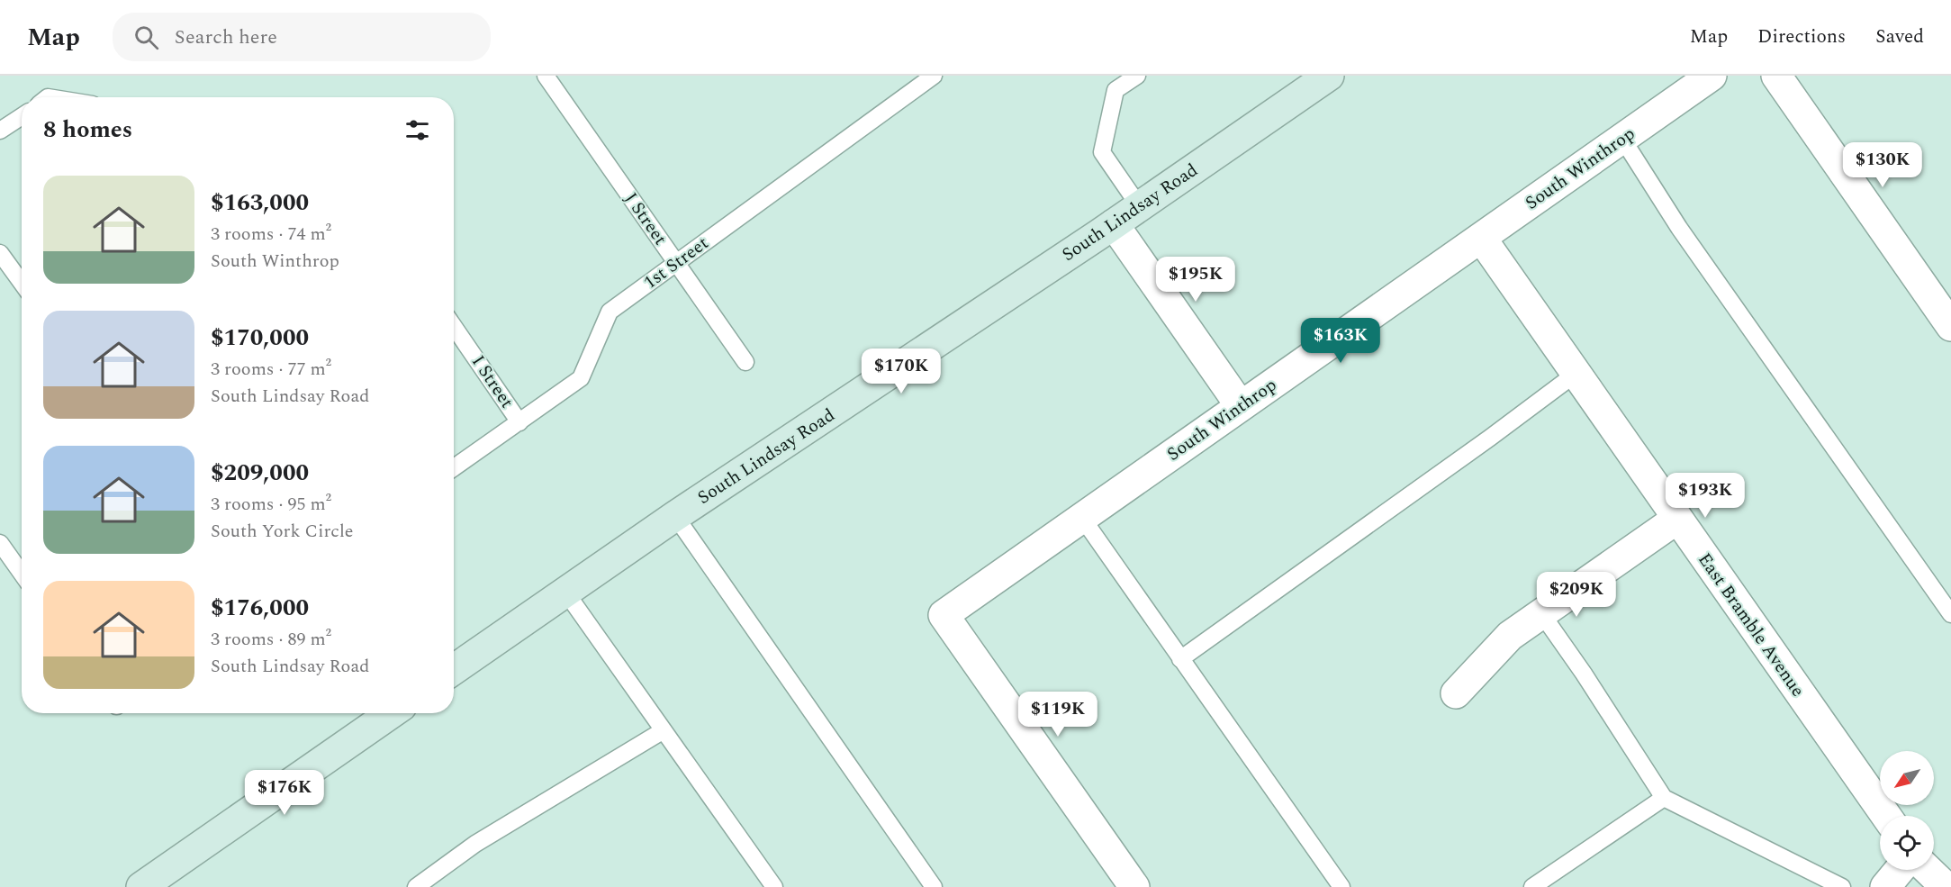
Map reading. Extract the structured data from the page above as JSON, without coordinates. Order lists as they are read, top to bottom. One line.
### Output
{"streets":{"main road":["South Lindsay Road"],"street":["South Winthrop","East Bramble Avenue"],"lane":["J Street","1st Street","I Street"]},"crossings":[["South Winthrop","East Bramble Avenue"],["J Street","1st Street"],["1st Street","I Street"]],"north":"bottom left","page":{"header":"Map","search":"Search here","nav":["Map","Directions","Saved"],"heading":"8 homes","price":["$130K","$195K","$163K","$170K","$193K","$209K","$119K","$176K"],"list":[{"name":"$163,000","note":"3 rooms · 74 m² · South Winthrop"},{"name":"$170,000","note":"3 rooms · 77 m² · South Lindsay Road"},{"name":"$209,000","note":"3 rooms · 95 m² · South York Circle"},{"name":"$176,000","note":"3 rooms · 89 m² · South Lindsay Road"}]}}
